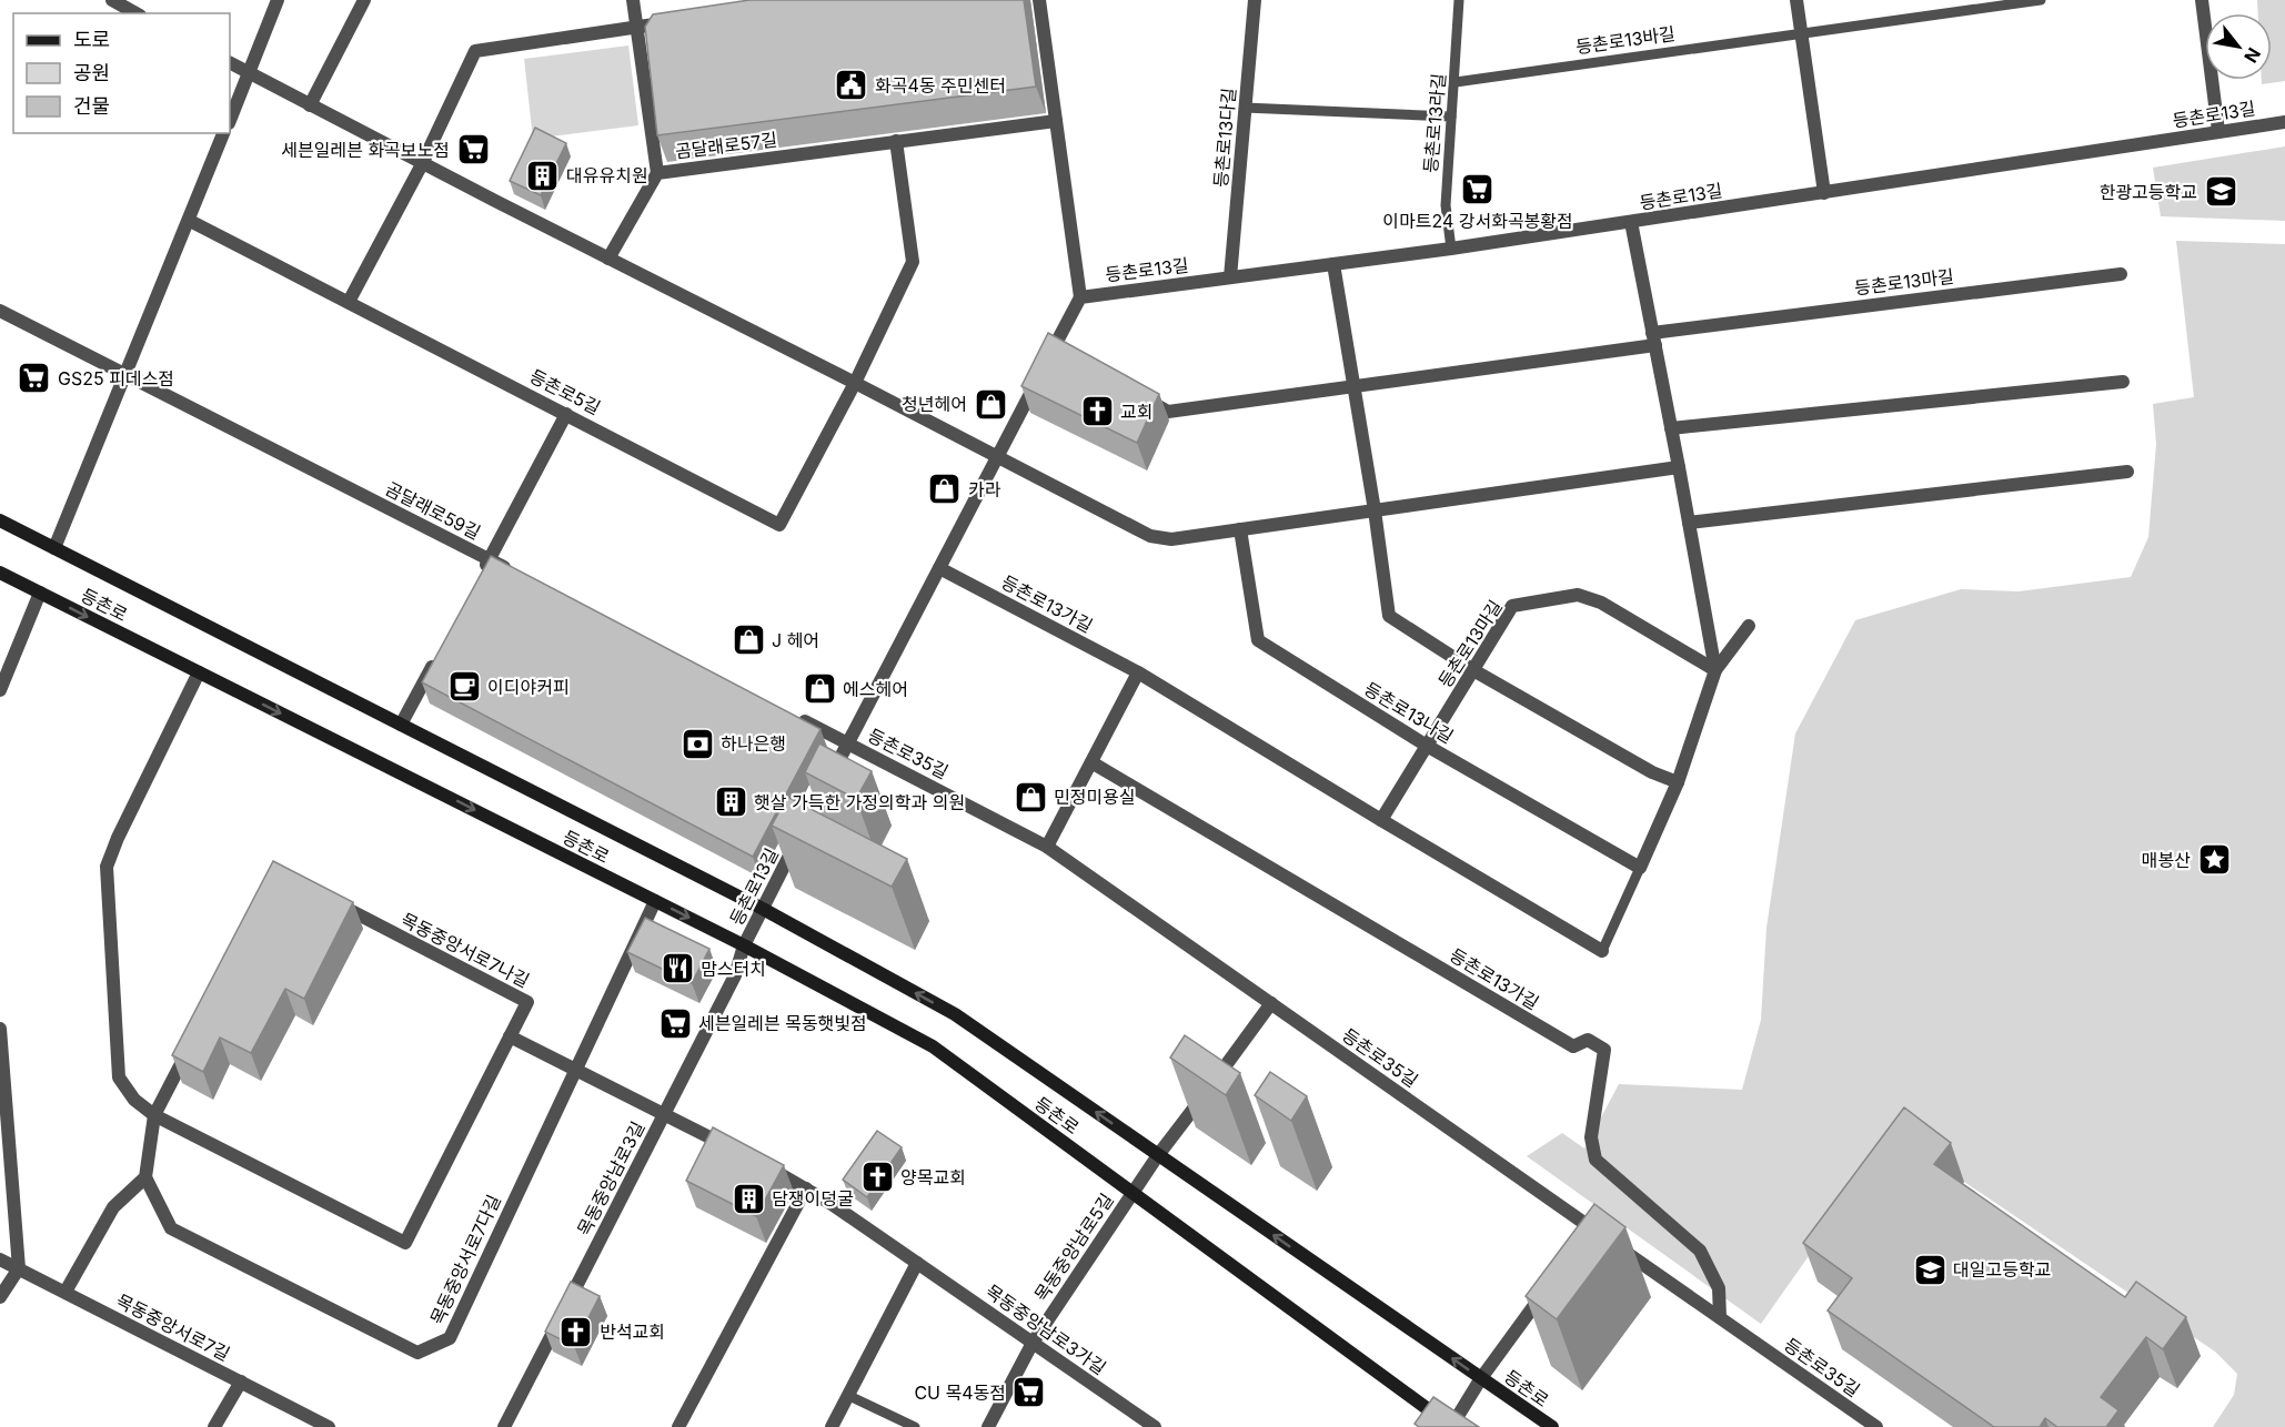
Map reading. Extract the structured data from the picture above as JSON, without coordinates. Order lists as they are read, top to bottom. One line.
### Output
{"streets":{"main road":["등촌로"],"street":["등촌로13길","등촌로13다길","곰달래로57길","등촌로13마길","등촌로5길","곰달래로59길","등촌로13가길","등촌로13나길","등촌로35길","목동중앙서로7나길","목동중앙남로3길","목동중앙남로5길","목동중앙서로7다길","목동중앙서로7길","목동중앙남로3가길"],"lane":["등촌로13바길","등촌로13라길"]},"crossings":[["등촌로13바길","등촌로13라길"],["등촌로13길","등촌로13라길"],["등촌로13길","등촌로13다길"],["등촌로13길","등촌로"],["등촌로13길","목동중앙남로3길"],["등촌로13마길","등촌로13가길"],["등촌로13마길","등촌로13나길"],["등촌로13가길","등촌로35길"],["등촌로","목동중앙서로7나길"],["등촌로","목동중앙남로3길"],["등촌로","목동중앙남로5길"],["등촌로","목동중앙서로7다길"],["목동중앙남로5길","목동중앙남로3가길"]],"places":{"public building":["화곡4동 주민센터"],"supermarket":["세븐일레븐 화곡보노점","이마트24 강서화곡봉황점","GS25 피데스점","세븐일레븐 목동햇빛점","CU 목4동점"],"building":["대유유치원","햇살 가득한 가정의학과 의원","담쟁이덩굴"],"school or university":["한광고등학교","대일고등학교"],"shop":["청년헤어","카라","J 헤어","에스헤어","민정미용실"],"church":["교회","양목교회","반석교회"],"cafe":["이디야커피"],"bank":["하나은행"],"place":["매봉산"],"restaurant":["맘스터치"]},"legend":["도로","공원","건물"],"north":"bottom right"}
